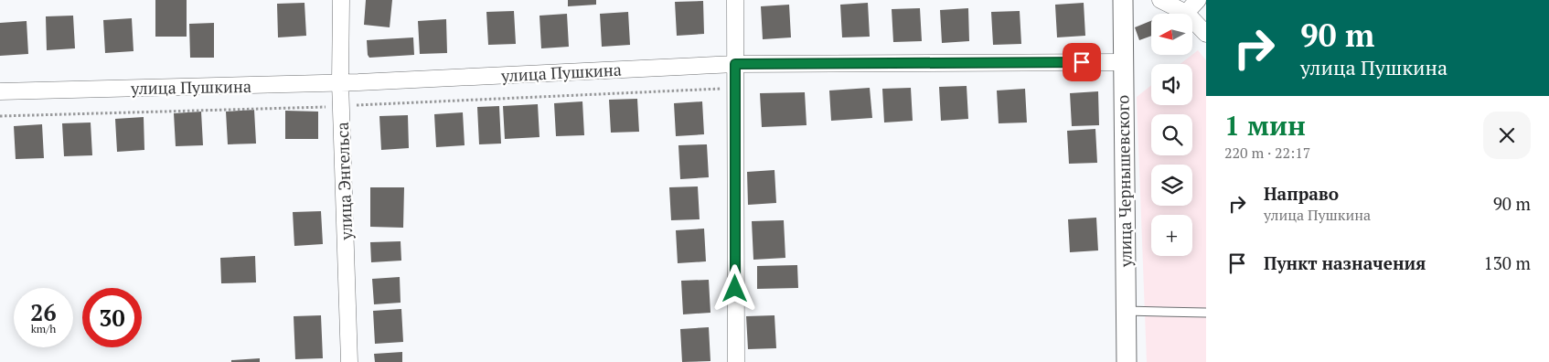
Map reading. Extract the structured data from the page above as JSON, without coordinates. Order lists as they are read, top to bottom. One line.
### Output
{"streets":{"street":["улица Пушкина","улица Энгельса","улица Чернышевского"]},"crossings":[["улица Пушкина","улица Энгельса"],["улица Пушкина","улица Чернышевского"]],"north":"left","page":{"turn":["90 m","улица Пушкина"],"map_buttons":"+","heading":["1 мин","220 m · 22:17"],"list":[{"name":"Направо","note":"улица Пушкина","value":"90 m"},{"name":"Пункт назначения","value":"130 m"}],"speed":"26 km/h","limit":"30"}}
